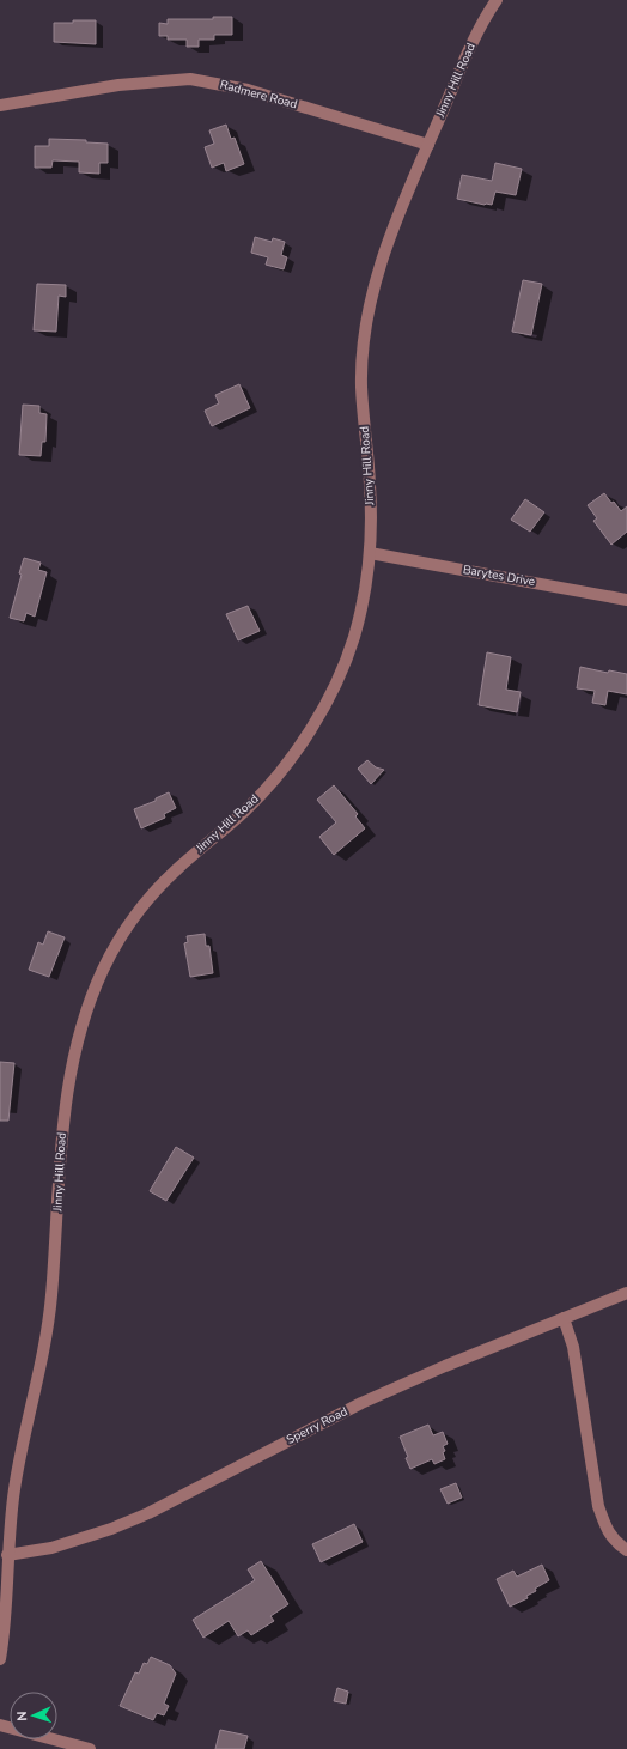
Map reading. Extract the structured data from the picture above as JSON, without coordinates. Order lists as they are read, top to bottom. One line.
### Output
{"streets":{"street":["Jinny Hill Road","Radmere Road","Barytes Drive","Sperry Road"]},"crossings":[["Jinny Hill Road","Radmere Road"],["Jinny Hill Road","Barytes Drive"],["Jinny Hill Road","Sperry Road"]],"north":"left"}
